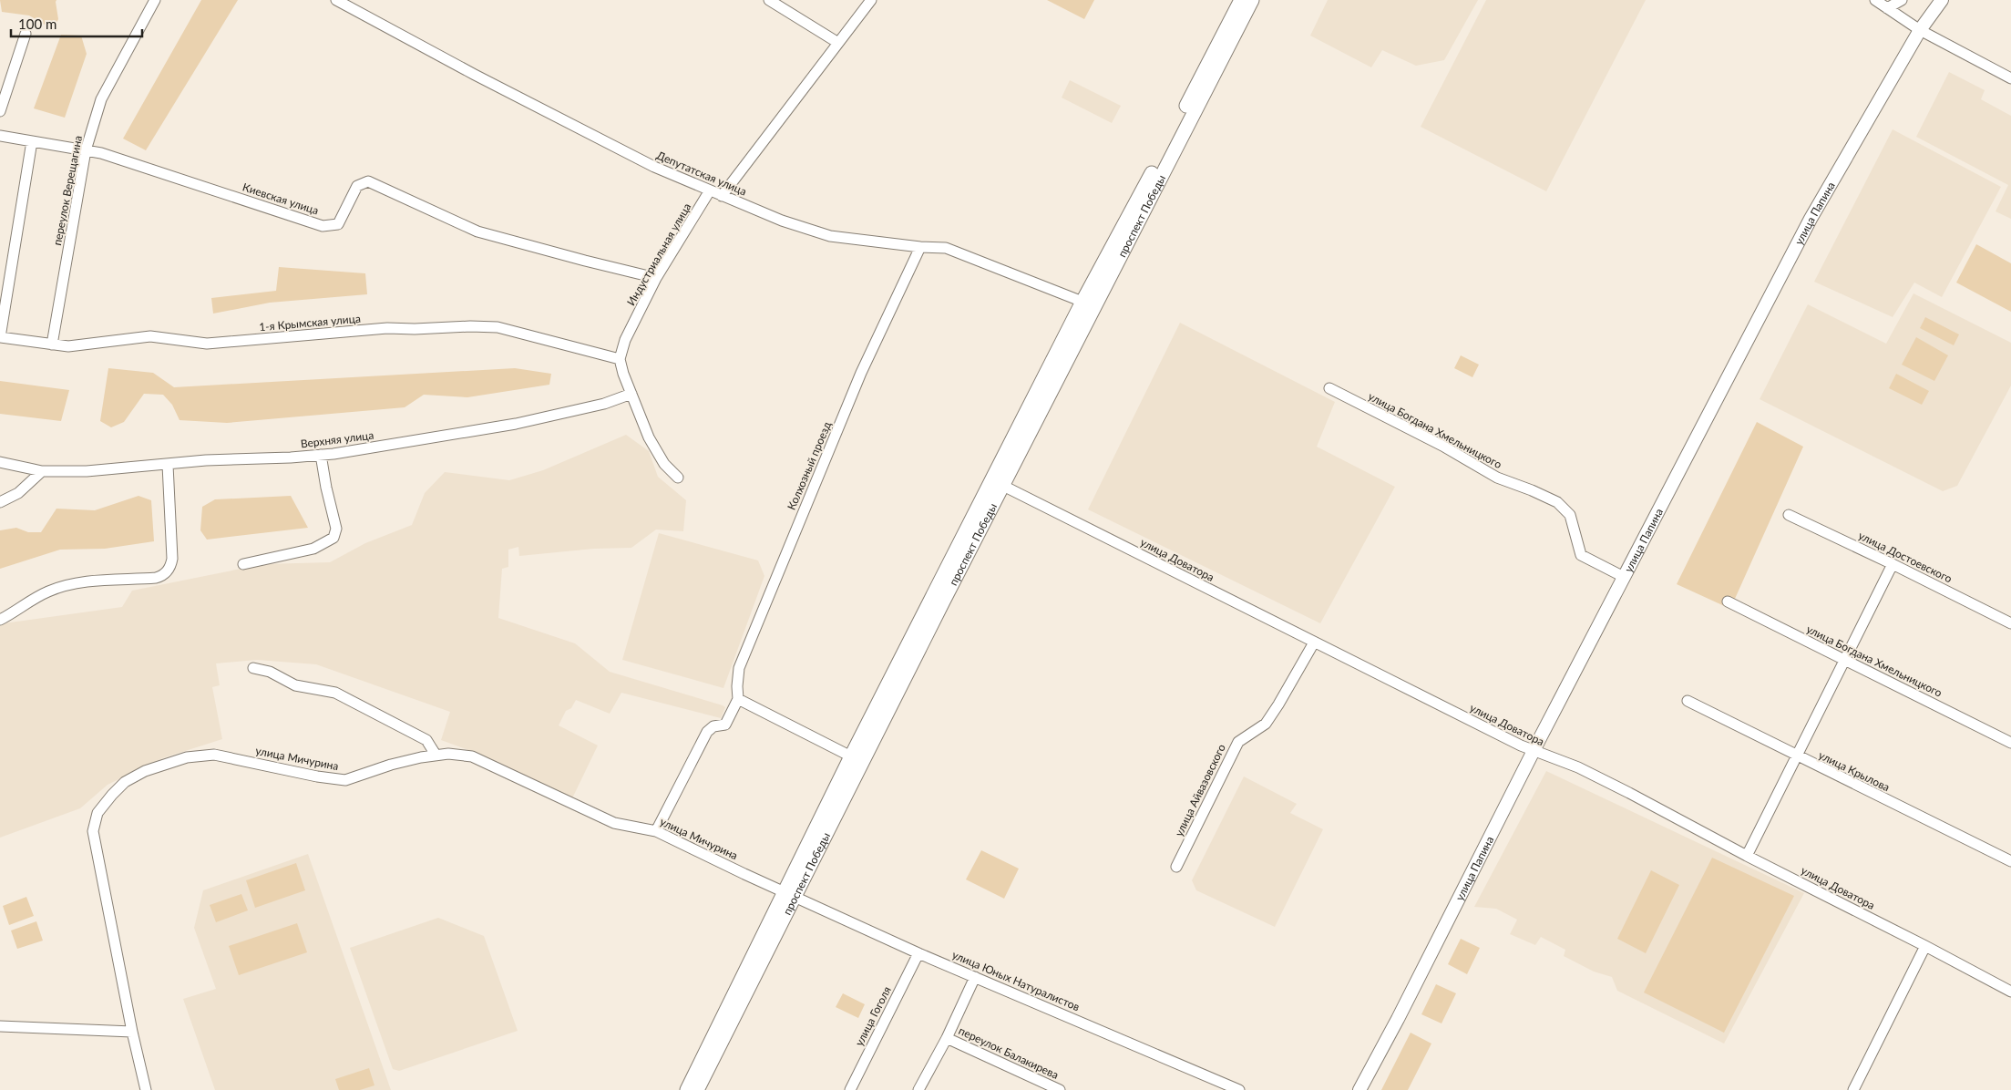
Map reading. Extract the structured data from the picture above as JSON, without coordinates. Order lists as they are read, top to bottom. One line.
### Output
{"streets":{"main road":["проспект Победы"],"street":["Депутатская улица","переулок Верещагина","Киевская улица","улица Папина","Индустриальная улица","1-я Крымская улица","улица Богдана Хмельницкого","Верхняя улица","Колхозный проезд","улица Достоевского","улица Доватора","улица Мичурина","улица Крылова","улица Айвазовского","улица Юных Натуралистов","улица Гоголя","переулок Балакирева"]},"crossings":[["Депутатская улица","проспект Победы"],["Депутатская улица","Индустриальная улица"],["Депутатская улица","Колхозный проезд"],["переулок Верещагина","Киевская улица"],["переулок Верещагина","1-я Крымская улица"],["Киевская улица","Индустриальная улица"],["улица Папина","улица Богдана Хмельницкого"],["улица Папина","улица Доватора"],["проспект Победы","улица Доватора"],["проспект Победы","улица Мичурина"],["проспект Победы","улица Юных Натуралистов"],["Индустриальная улица","1-я Крымская улица"],["Колхозный проезд","улица Мичурина"],["улица Доватора","улица Айвазовского"],["улица Мичурина","улица Юных Натуралистов"],["улица Юных Натуралистов","улица Гоголя"]],"scale_bar":"100 m"}
